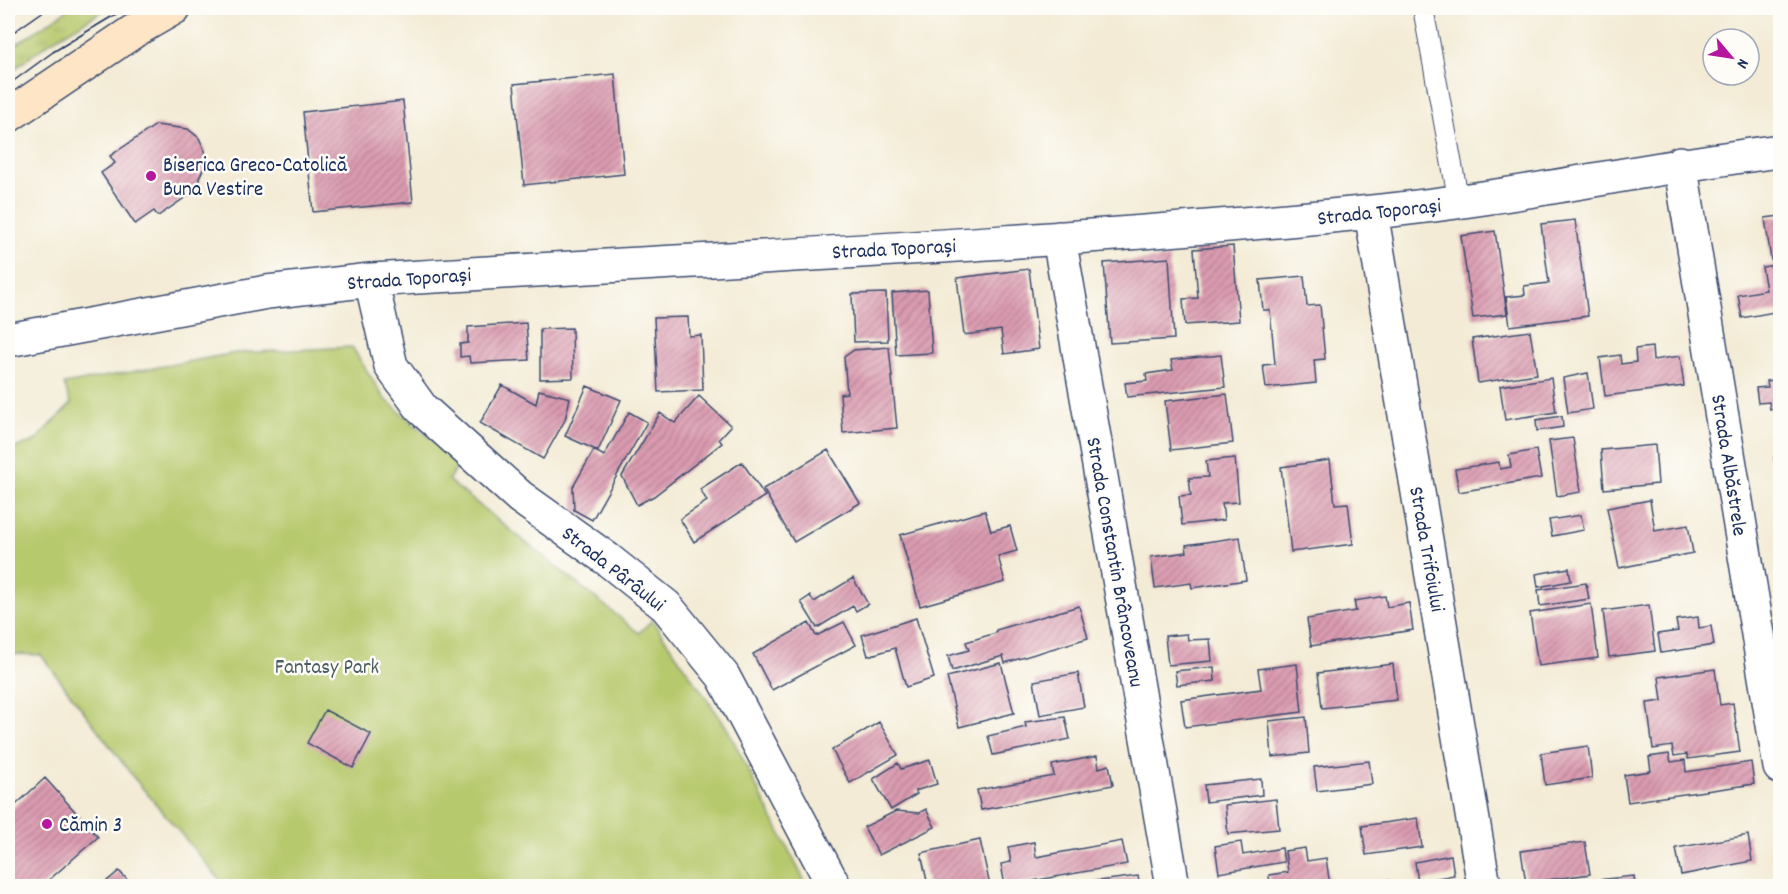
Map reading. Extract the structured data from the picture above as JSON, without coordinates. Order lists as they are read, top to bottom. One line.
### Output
{"streets":{"street":["Strada Toporași","Strada Albăstrele","Strada Trifoiului","Strada Constantin Brâncoveanu","Strada Pârâului"]},"crossings":[["Strada Toporași","Strada Albăstrele"],["Strada Toporași","Strada Trifoiului"],["Strada Toporași","Strada Constantin Brâncoveanu"],["Strada Toporași","Strada Pârâului"]],"parks":["Fantasy Park"],"places":["Biserica Greco-Catolică Buna Vestire","Cămin 3"],"north":"bottom right"}
